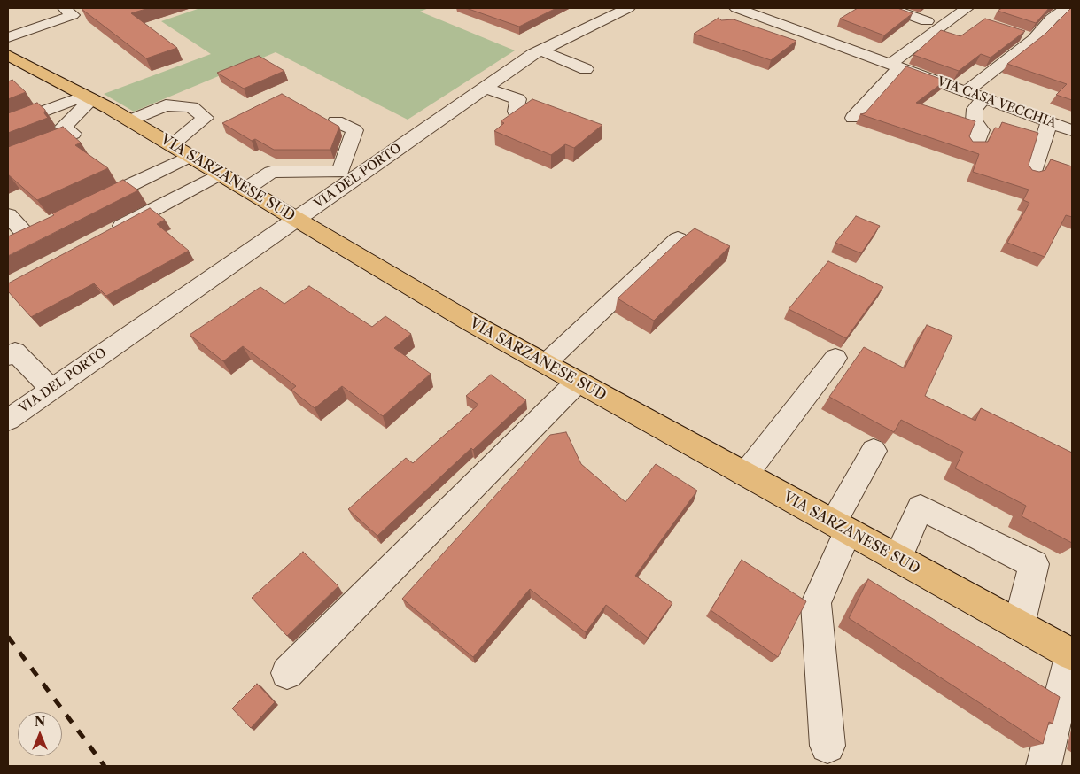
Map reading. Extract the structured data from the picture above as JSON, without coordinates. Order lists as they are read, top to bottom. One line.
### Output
{"streets":{"main road":["VIA SARZANESE SUD"],"street":["VIA CASA VECCHIA","VIA DEL PORTO"]},"crossings":[["VIA DEL PORTO","VIA SARZANESE SUD"]],"north":"top"}
